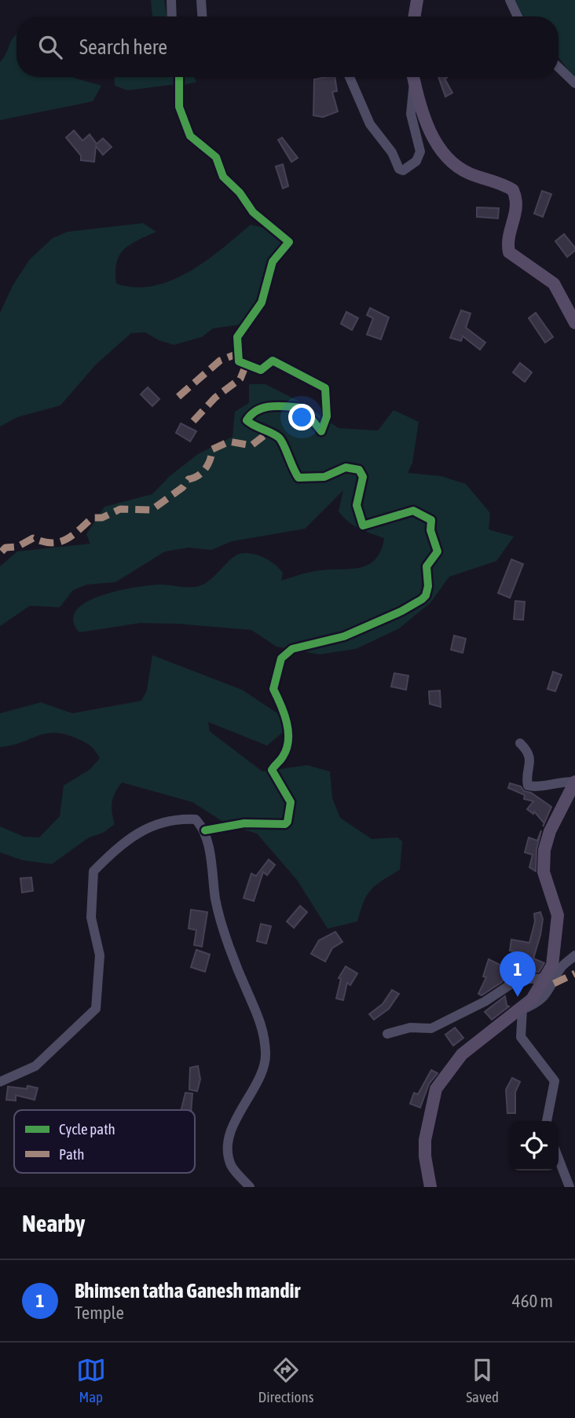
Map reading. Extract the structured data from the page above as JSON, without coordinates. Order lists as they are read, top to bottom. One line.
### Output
{"legend":["Cycle path","Path"],"page":{"search":"Search here","pins":"1","heading":"Nearby","list":[{"mark":"1","name":"Bhimsen tatha Ganesh mandir","note":"Temple","value":"460 m"}],"nav":["Map","Directions","Saved"]}}
